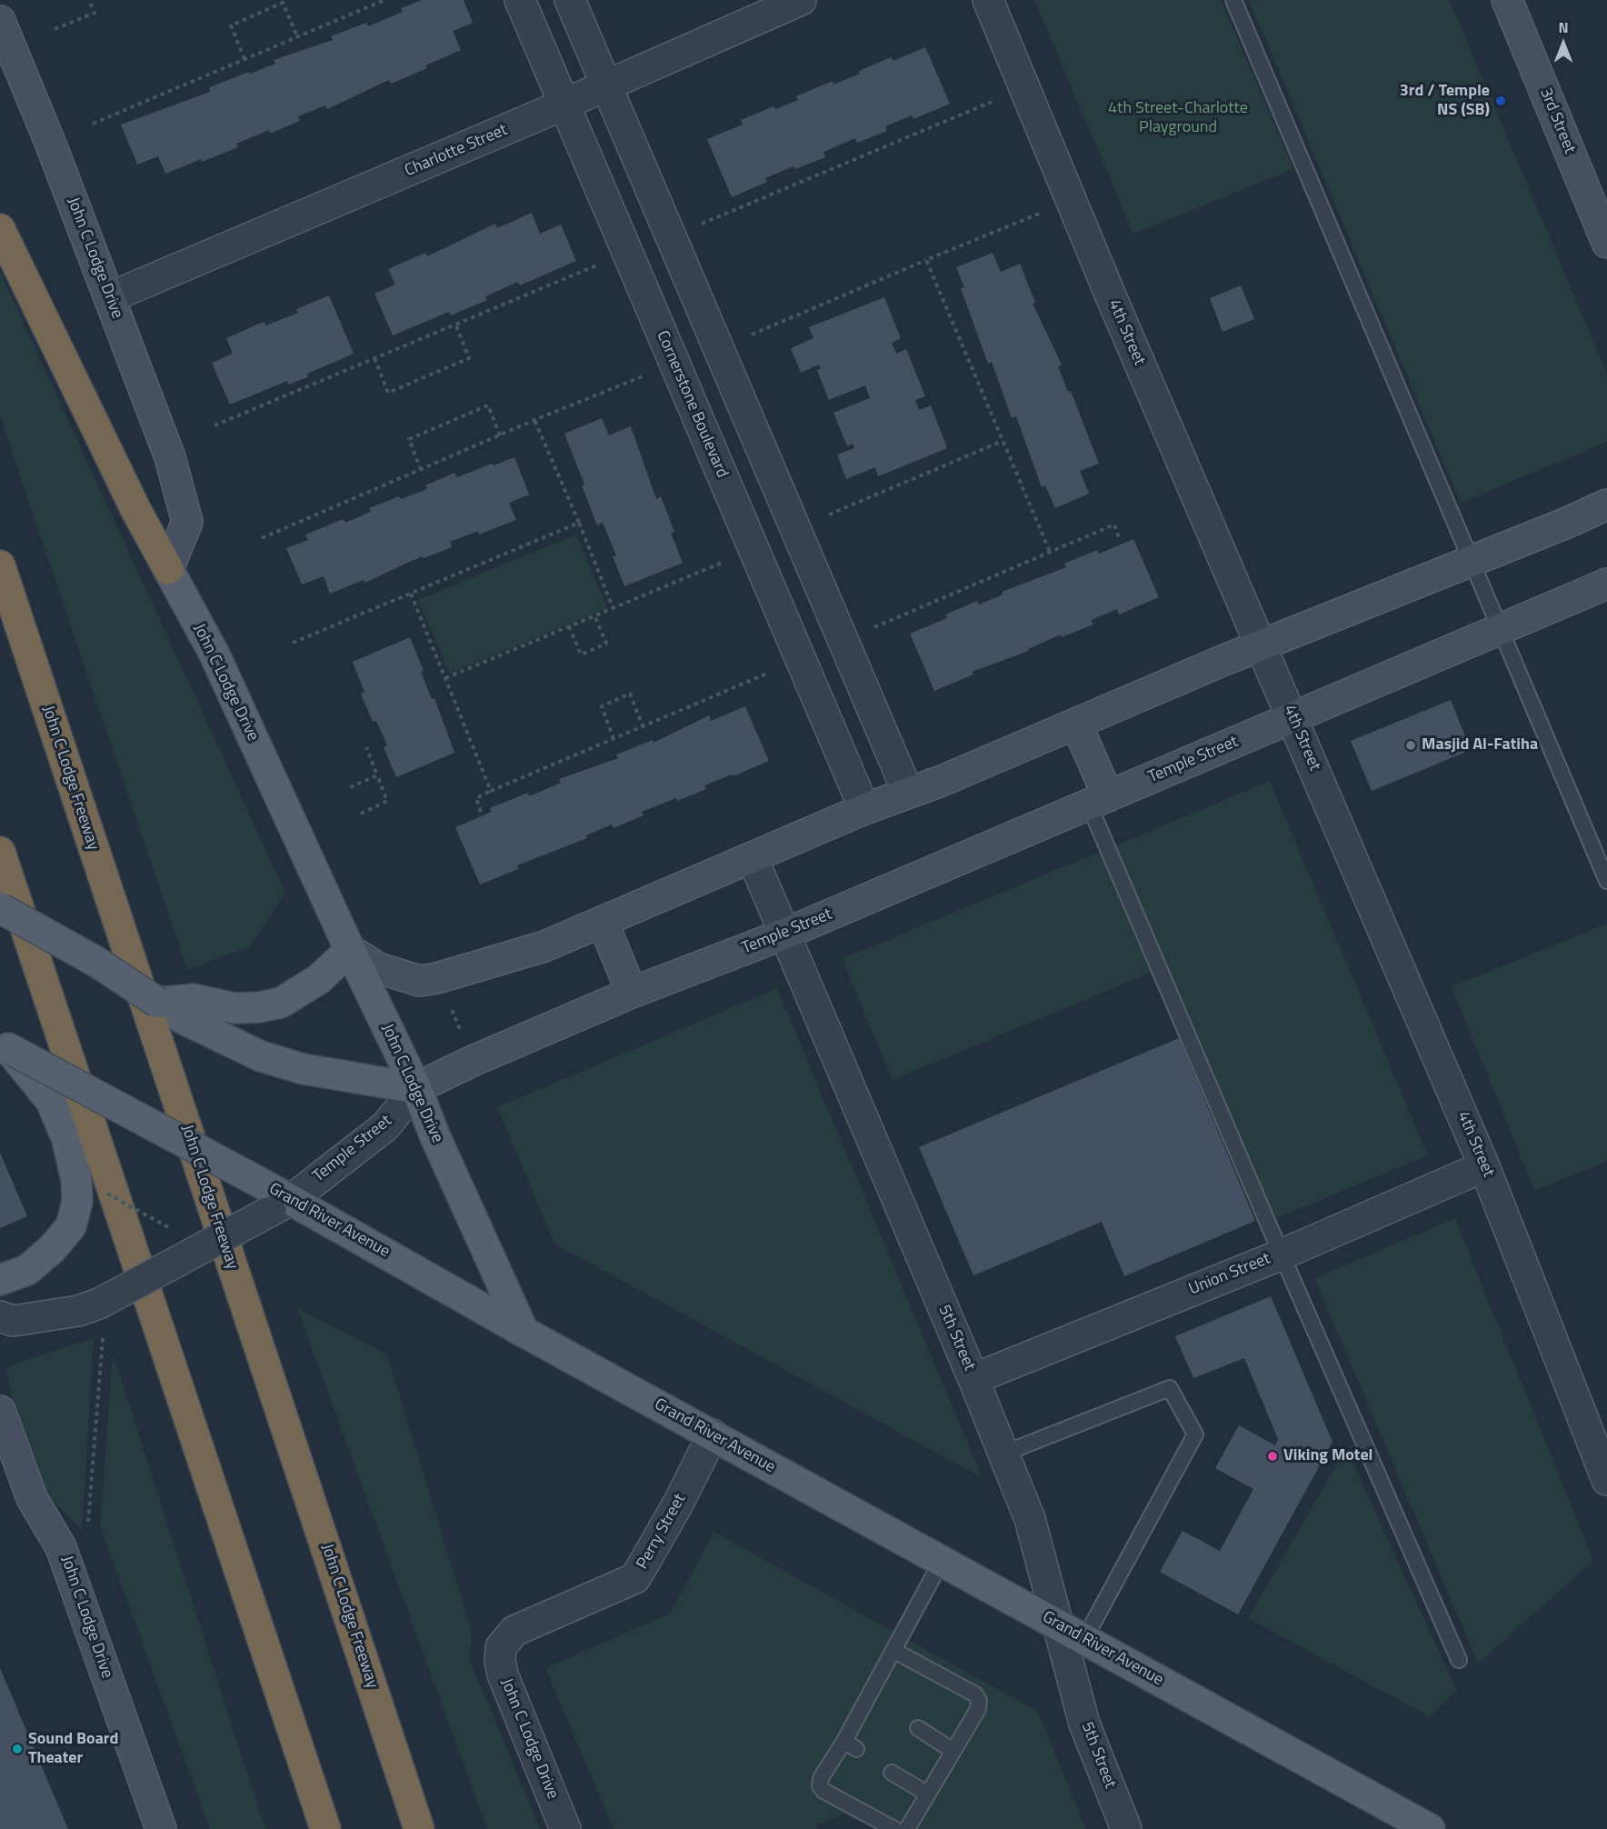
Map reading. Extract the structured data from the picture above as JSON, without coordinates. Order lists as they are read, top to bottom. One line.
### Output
{"streets":{"highway":["John C Lodge Freeway"],"main road":["John C Lodge Drive","Grand River Avenue"],"street":["3rd Street","Charlotte Street","4th Street","Cornerstone Boulevard","Temple Street","Union Street","5th Street","Perry Street"]},"crossings":[["Charlotte Street","John C Lodge Drive"],["Charlotte Street","Cornerstone Boulevard"],["John C Lodge Drive","Temple Street"],["John C Lodge Drive","Grand River Avenue"],["John C Lodge Drive","Perry Street"],["4th Street","Temple Street"],["4th Street","Union Street"],["Temple Street","Grand River Avenue"],["Temple Street","5th Street"],["Grand River Avenue","5th Street"],["Grand River Avenue","Perry Street"],["Union Street","5th Street"]],"parks":["4th Street-Charlotte Playground"],"places":["3rd / Temple NS (SB)","Masjid Al-Fatiha","Viking Motel","Sound Board Theater"],"north":"top"}
